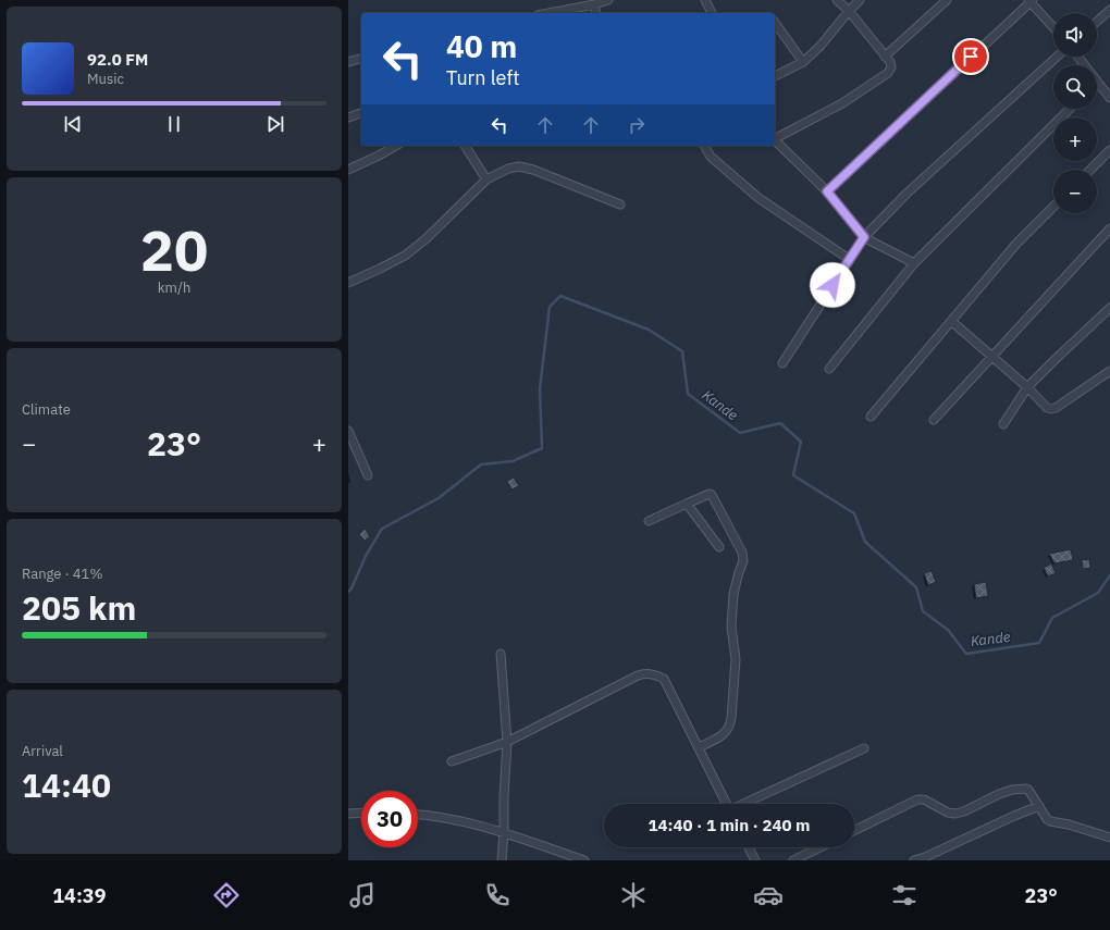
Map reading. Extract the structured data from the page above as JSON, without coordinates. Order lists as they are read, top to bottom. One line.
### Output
{"water":["Kande"],"page":{"map_buttons":["+","−"],"turn":["40 m","Turn left"],"song":["92.0 FM","Music"],"tile":[["20","km/h"],"Climate",["Range · 41%","205 km"],["Arrival","14:40"]],"heat":["−","23°","+"],"limit":"30","trip":"14:40 · 1 min · 240 m","tabs":["14:39","23°"]}}
